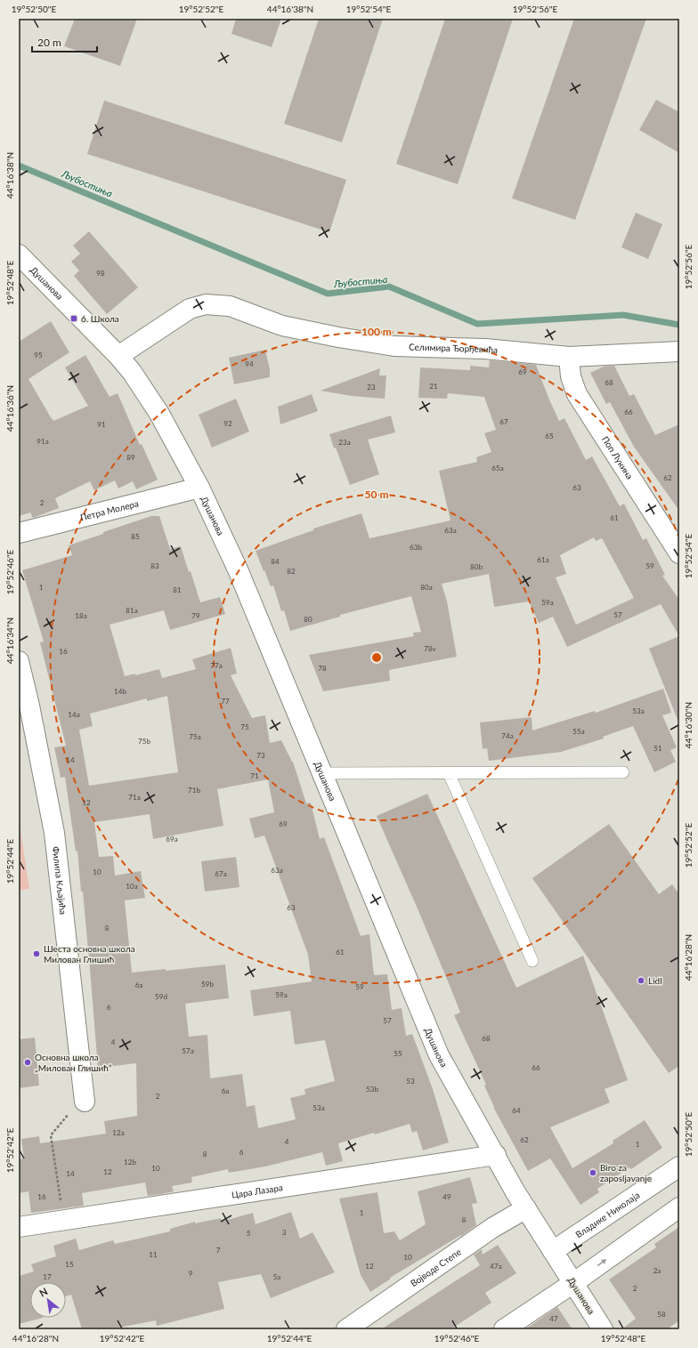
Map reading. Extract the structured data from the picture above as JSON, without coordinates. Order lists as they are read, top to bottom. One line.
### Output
{"streets":{"street":["Душанова","Селимира Ђорђевића","Поп Лукина","Петра Молера","Филипа Кљајића","Цара Лазара","Владике Николаја","Војводе Степе"]},"crossings":[["Душанова","Селимира Ђорђевића"],["Душанова","Петра Молера"],["Душанова","Цара Лазара"],["Душанова","Владике Николаја"],["Душанова","Војводе Степе"],["Селимира Ђорђевића","Поп Лукина"]],"water":["Љубостиња"],"places":{"transit":["6. Школа"],"other":["Шеста основна школа Милован Глишић","Lidl","Основна школа „Милован Глишић”","Biro za zaposljavanje"]},"house_numbers":["98","95","94","69","68","21","23","66","67","92","91","65","91a","23a","89","65a","62","63","2","61","63a","85","63b","61a","84","83","59","80b","82","1","80a","81","59a","81a","57","18a","79","80","78v","16","77a","78","14b","77","53a","14a","75","55a","74a","75a","75b","51","73","14","71","71b","71a","12","69","69a","63a","10","67a","10a","63","8","61","59b","6a","59","59a","59d","6","57","68","4","57a","55","66","53","53b","6a","2","53a","64","12a","62","4","1","6","8","12b","10","12","14","16","49","1","8","3","5","7","11","10","15","12","47a","2a","9","17","5a","2","58","47"],"scale_bar":"20 m","north":"top left","coordinates":["19°52'50\"E","19°52'52\"E","44°16'38\"N","19°52'54\"E","19°52'56\"E","19°52'48\"E","44°16'36\"N","19°52'46\"E","44°16'34\"N","44°16'30\"N","19°52'44\"E","44°16'28\"N","19°52'42\"E"],"rings":["100 m","50 m"]}
